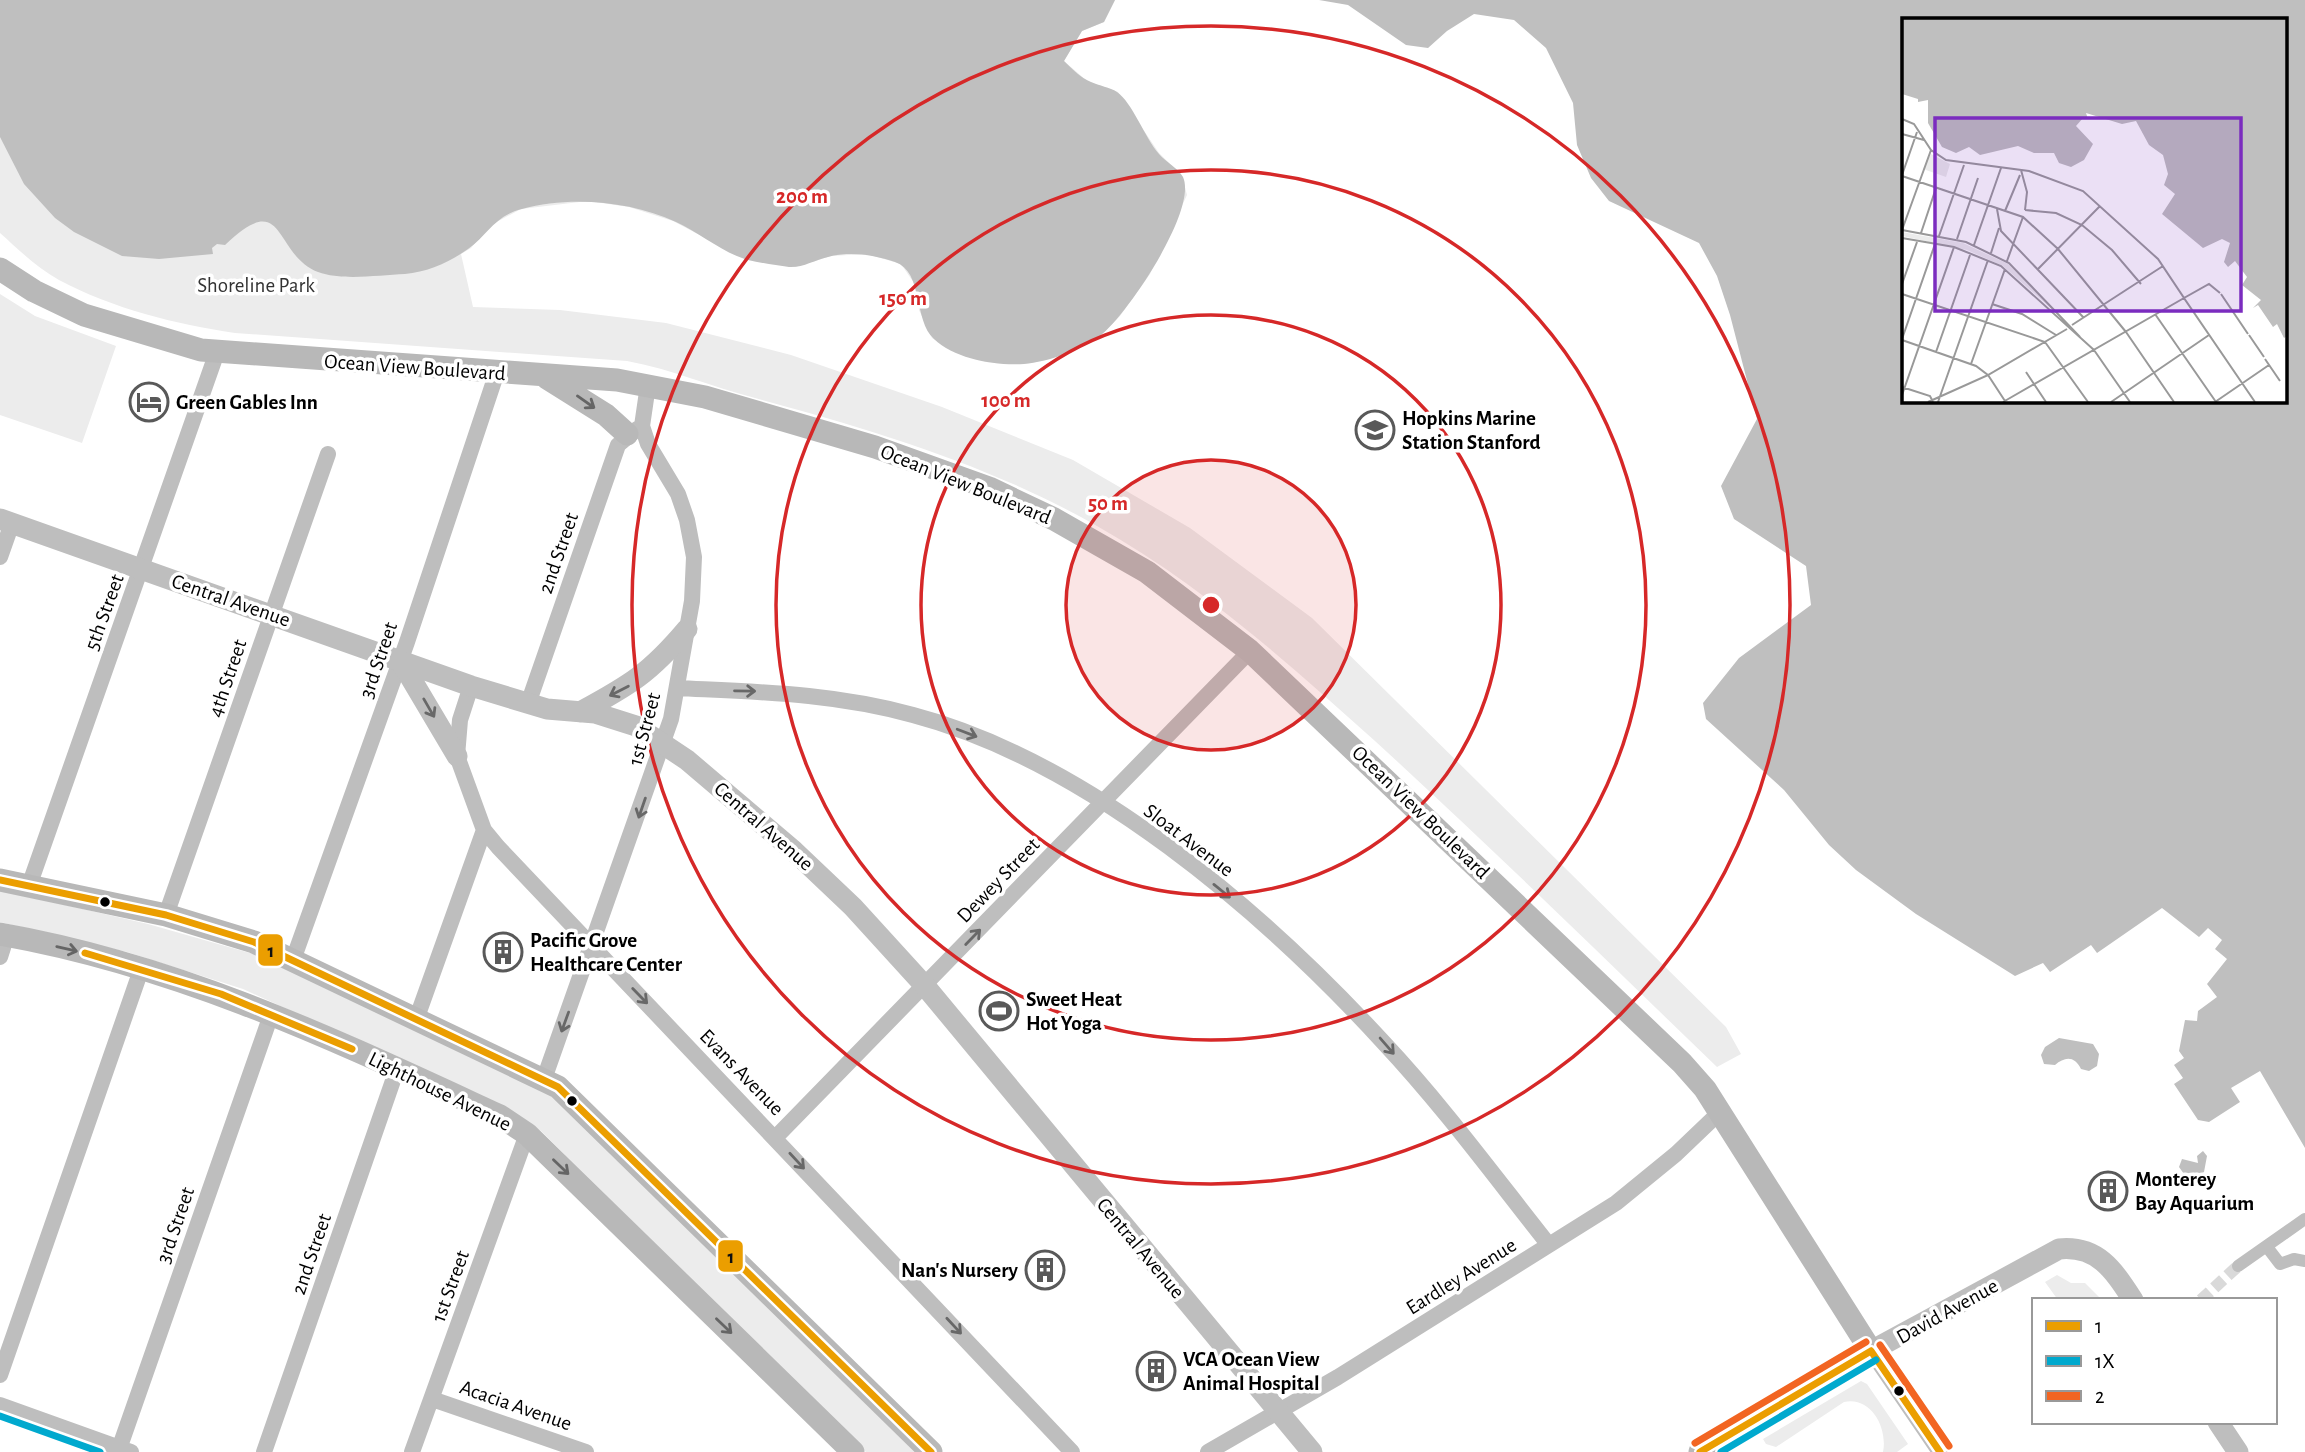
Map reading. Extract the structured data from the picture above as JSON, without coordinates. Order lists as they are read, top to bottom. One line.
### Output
{"streets":{"main road":["Ocean View Boulevard","Lighthouse Avenue","David Avenue"],"street":["2nd Street","Central Avenue","5th Street","3rd Street","4th Street","1st Street","Sloat Avenue","Dewey Street","Evans Avenue","Eardley Avenue","Acacia Avenue"]},"crossings":[["Ocean View Boulevard","5th Street"],["Ocean View Boulevard","3rd Street"],["Ocean View Boulevard","Dewey Street"],["Ocean View Boulevard","Eardley Avenue"],["Ocean View Boulevard","David Avenue"],["2nd Street","Central Avenue"],["2nd Street","1st Street"],["2nd Street","Lighthouse Avenue"],["Central Avenue","5th Street"],["Central Avenue","3rd Street"],["Central Avenue","4th Street"],["Central Avenue","1st Street"],["Central Avenue","Dewey Street"],["Central Avenue","Evans Avenue"],["Central Avenue","Eardley Avenue"],["3rd Street","Lighthouse Avenue"],["1st Street","Sloat Avenue"],["1st Street","Evans Avenue"],["1st Street","Lighthouse Avenue"],["1st Street","Acacia Avenue"],["Sloat Avenue","Dewey Street"],["Sloat Avenue","Eardley Avenue"],["Dewey Street","Evans Avenue"]],"one_way":["Sloat Avenue","Dewey Street","Evans Avenue"],"parks":["Shoreline Park"],"places":{"hotel":["Green Gables Inn"],"school or university":["Hopkins Marine Station Stanford"],"building":["Pacific Grove Healthcare Center","Monterey Bay Aquarium","Nan's Nursery","VCA Ocean View Animal Hospital"],"sports":["Sweet Heat Hot Yoga"]},"lines":["transit line 1","transit line 2","transit line 1X"],"legend":["1","1X","2"],"rings":["200 m","150 m","100 m","50 m"]}
